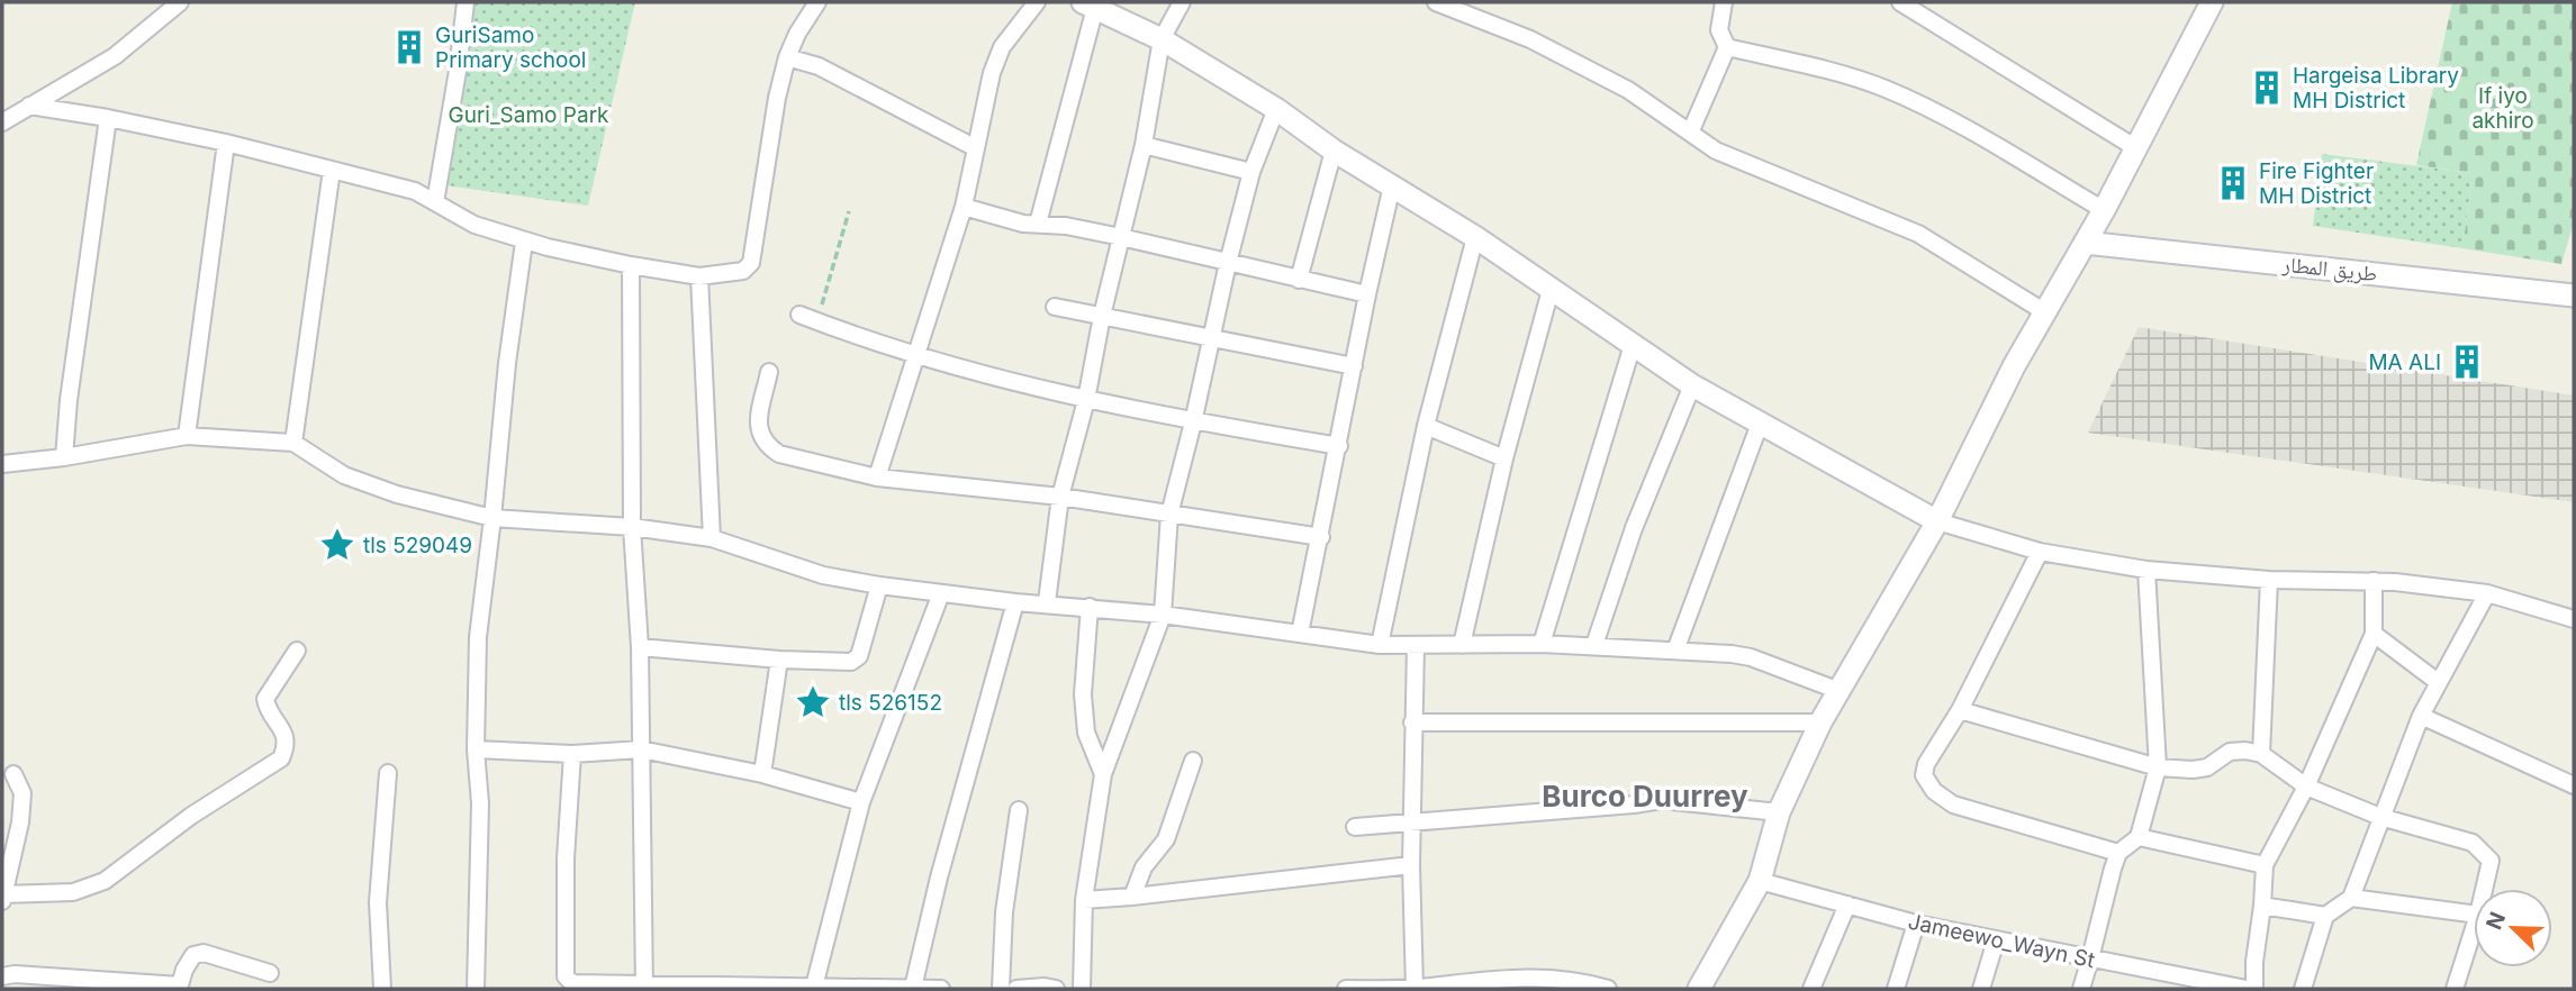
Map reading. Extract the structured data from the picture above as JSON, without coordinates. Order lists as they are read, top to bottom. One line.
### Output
{"streets":{"main road":["طريق المطار"],"street":["Jameewo_Wayn St"]},"districts":["Burco Duurrey"],"parks":["If iyo akhiro","Guri_Samo Park"],"places":{"building":["GuriSamo Primary school","Hargeisa Library MH District","Fire Fighter MH District","MA ALI"],"place":["tls 529049","tls 526152"]},"north":"top left"}
